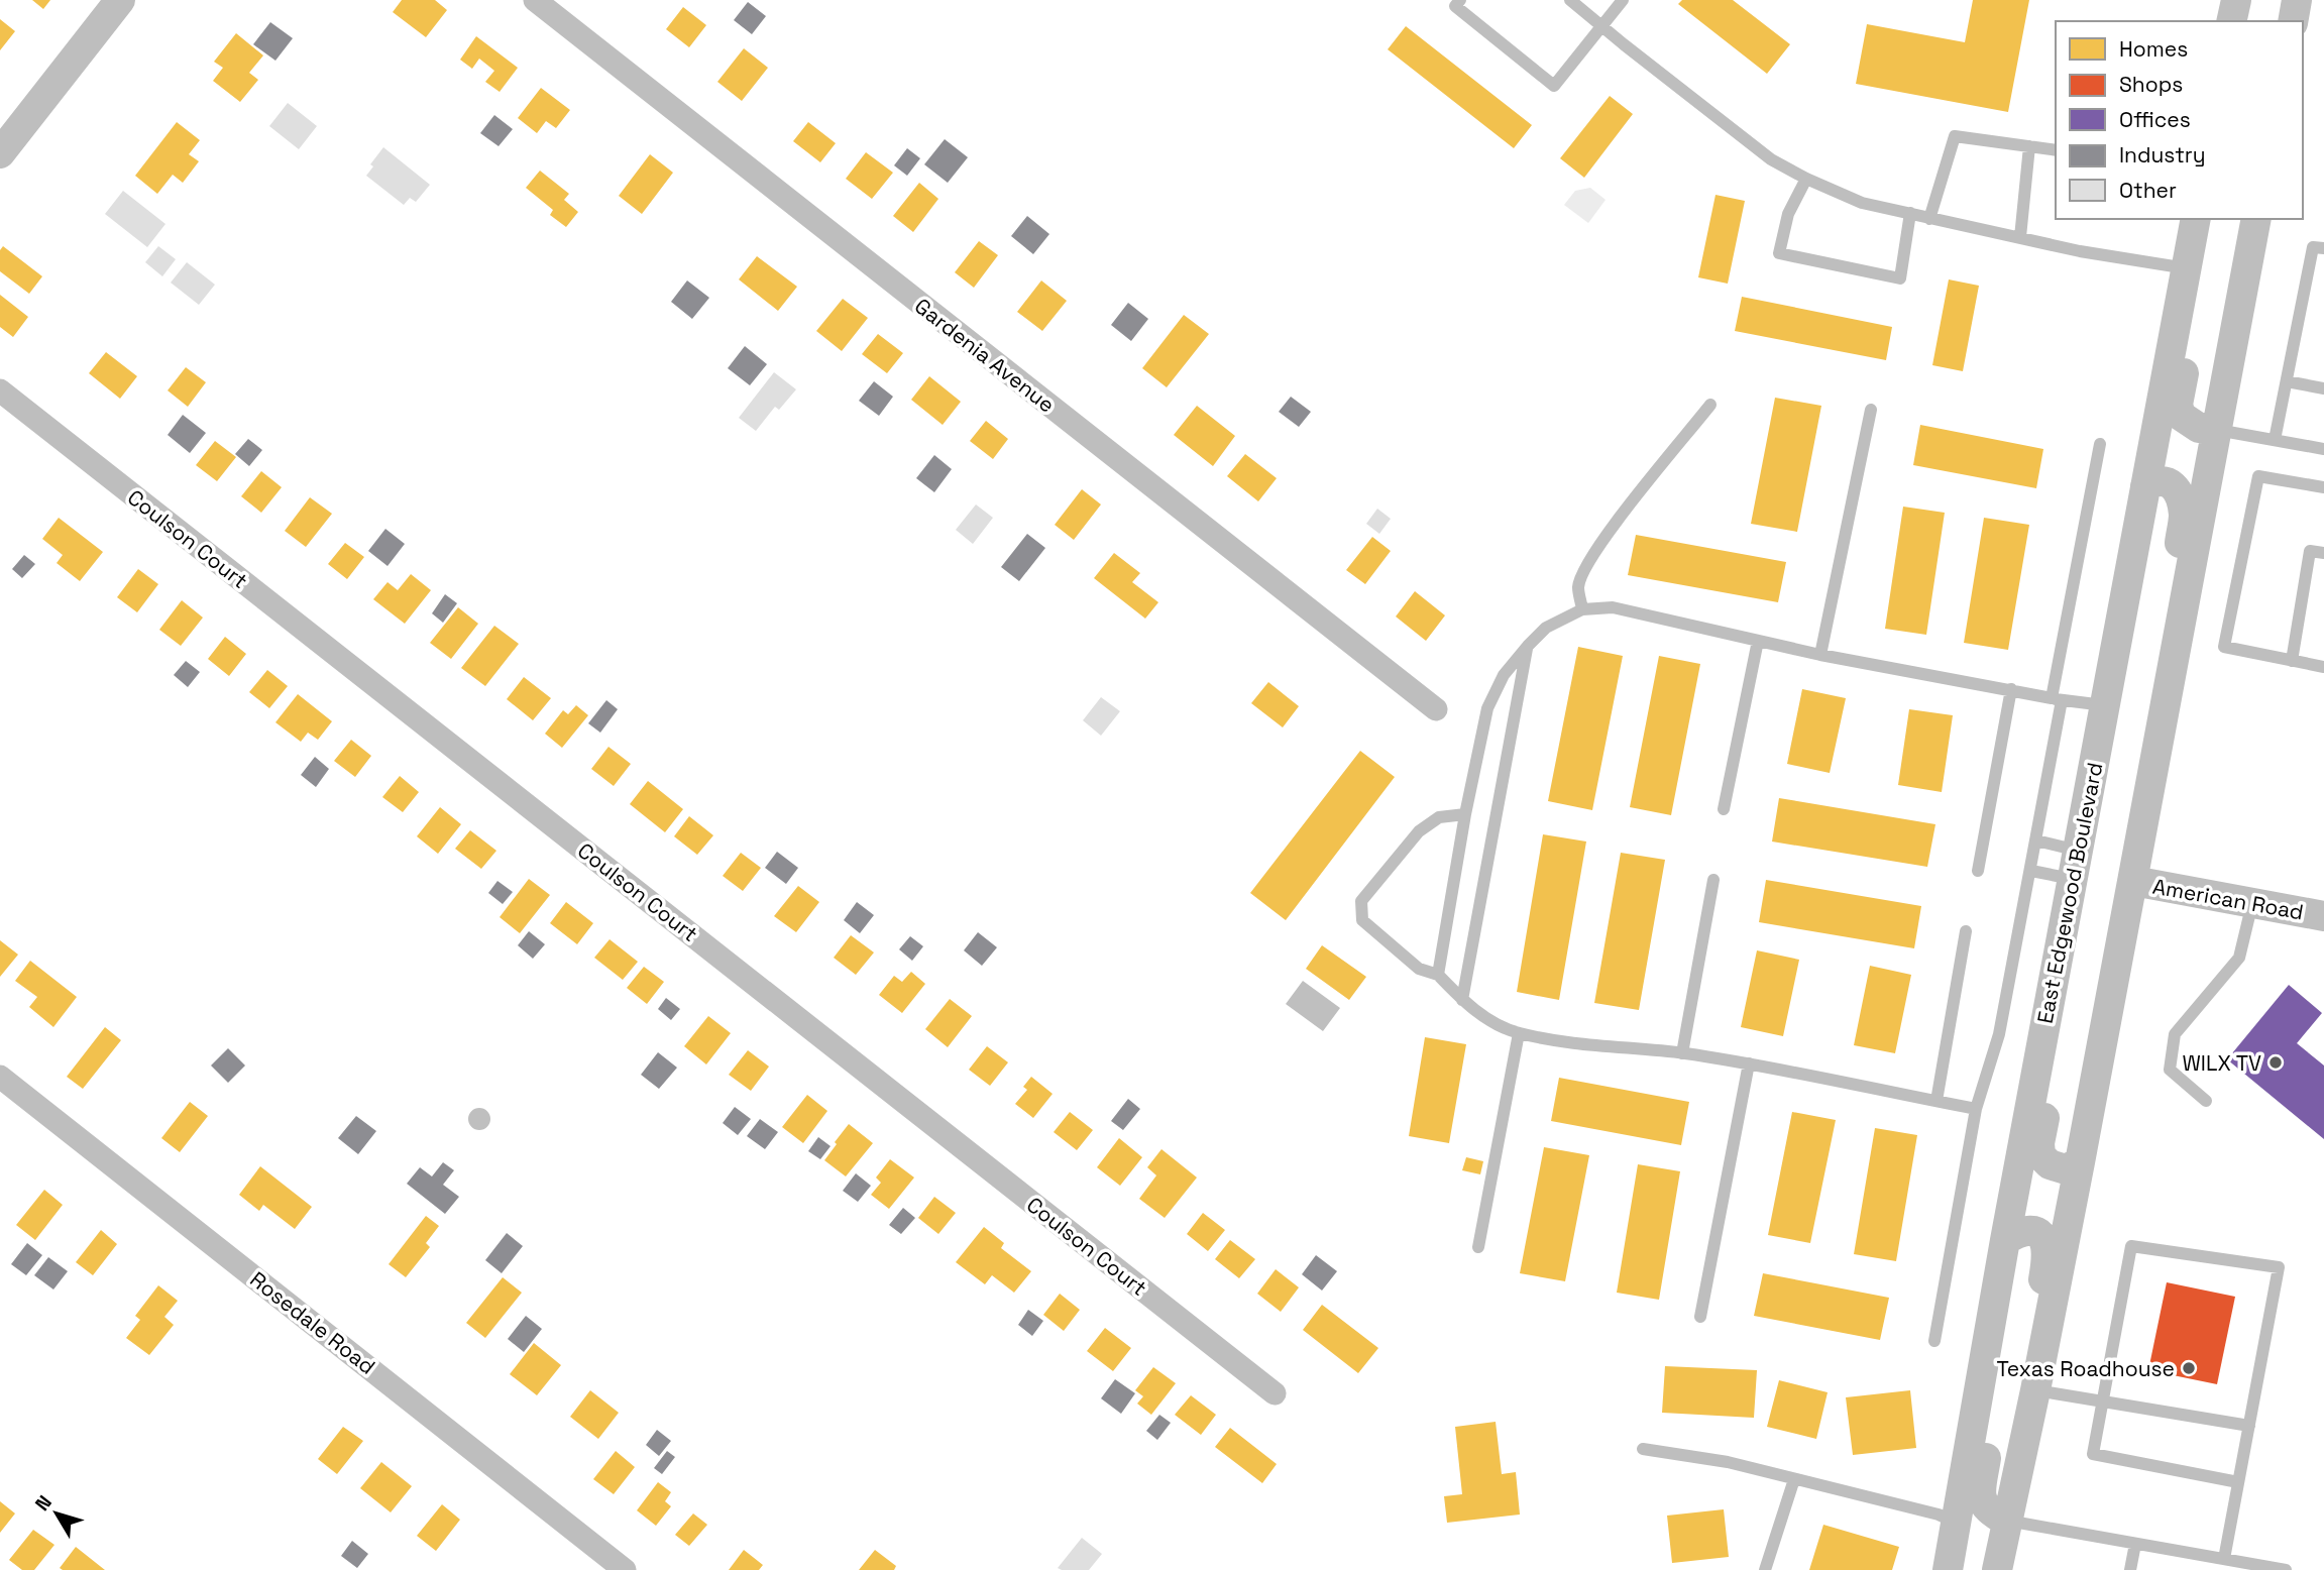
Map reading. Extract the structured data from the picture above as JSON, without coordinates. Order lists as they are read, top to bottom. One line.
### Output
{"streets":{"street":["Gardenia Avenue","Coulson Court","East Edgewood Boulevard","American Road","Rosedale Road"]},"places":["WILX TV","Texas Roadhouse"],"legend":["Homes","Shops","Offices","Industry","Other"],"north":"top left"}
